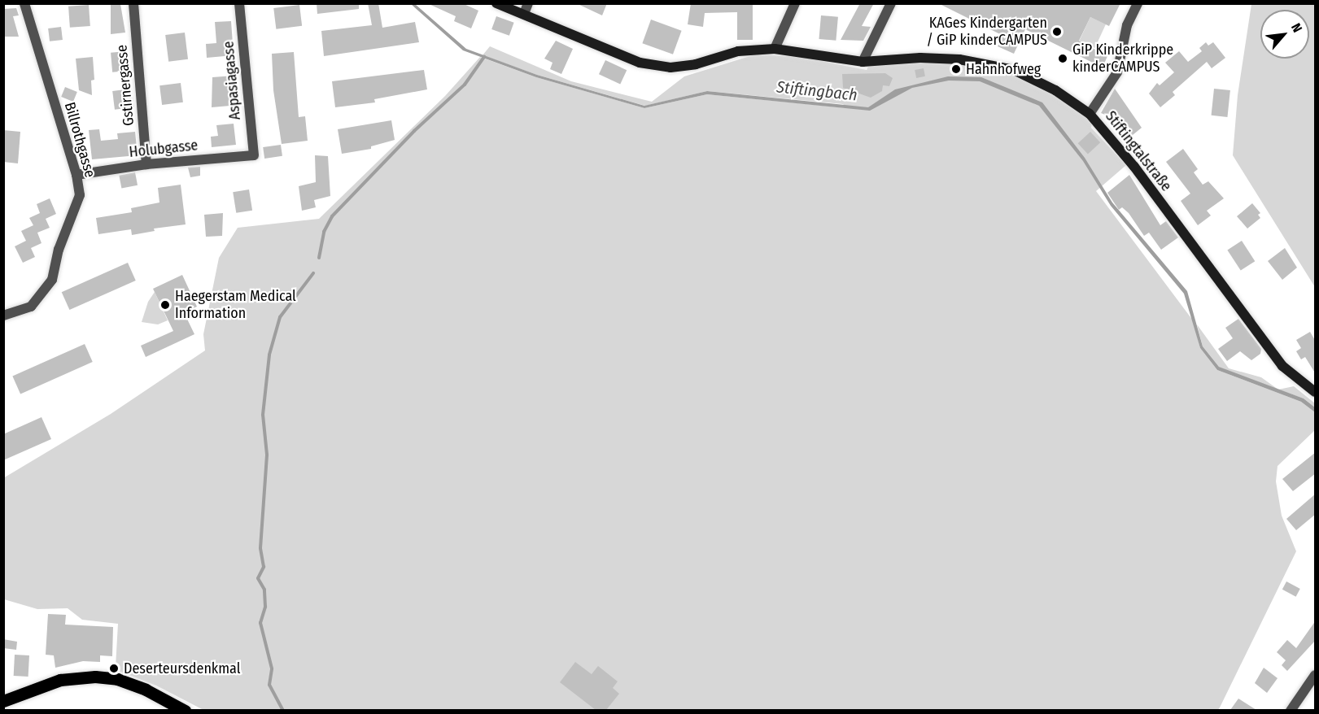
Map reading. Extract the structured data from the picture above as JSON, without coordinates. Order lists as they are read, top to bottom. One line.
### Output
{"streets":{"street":["Aspasiagasse","Gstirnergasse","Billrothgasse","Holubgasse","Stiftingtalstraße"]},"crossings":[["Aspasiagasse","Holubgasse"],["Gstirnergasse","Holubgasse"],["Billrothgasse","Holubgasse"]],"water":["Stiftingbach"],"places":["KAGes Kindergarten / GiP kinderCAMPUS","GiP Kinderkrippe kinderCAMPUS","Hahnhofweg","Haegerstam Medical Information","Deserteursdenkmal"],"north":"top right"}
